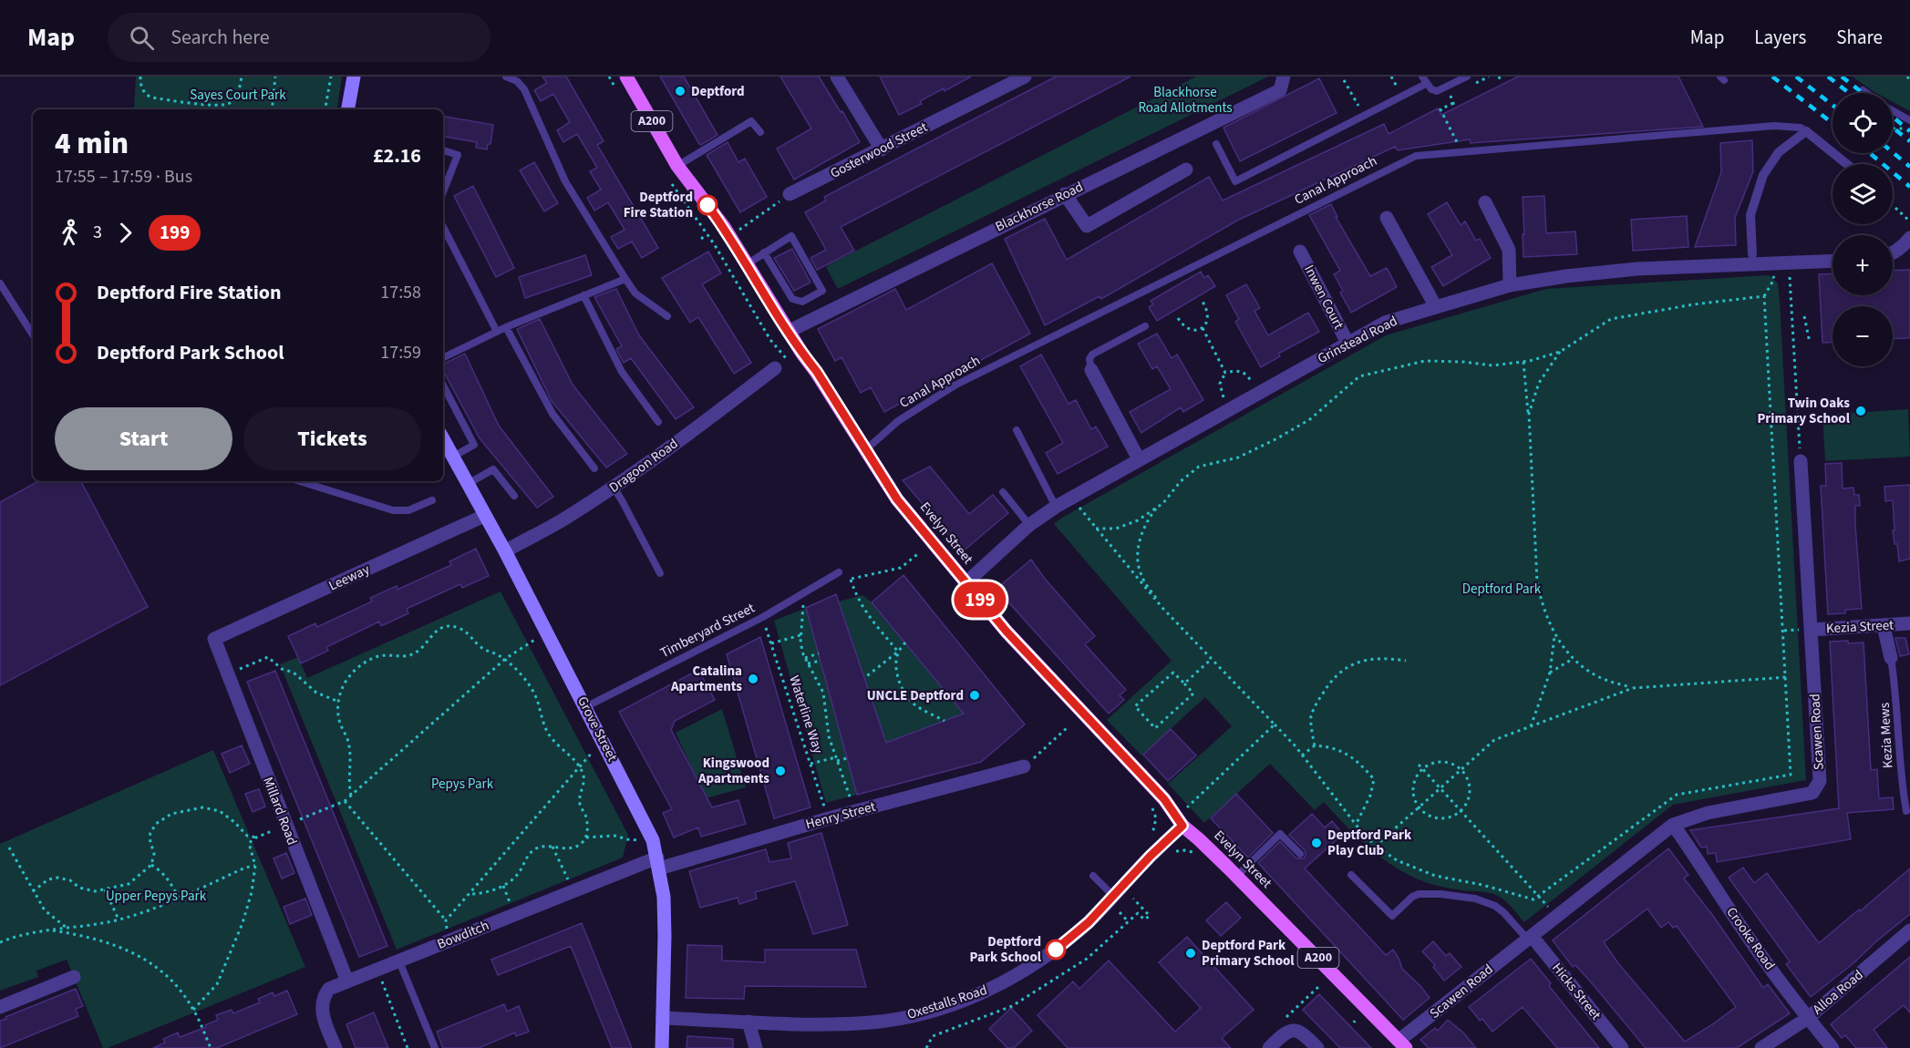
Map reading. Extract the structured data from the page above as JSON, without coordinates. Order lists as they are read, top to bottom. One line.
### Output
{"streets":{"main road":["A200","Evelyn Street","Grove Street"],"street":["Gosterwood Street","Canal Approach","Blackhorse Road","Inwen Court","Grinstead Road","Dragoon Road","Leeway","Kezia Street","Scawen Road","Millard Road","Henry Street","Bowditch","Crooke Road","Hicks Street","Alloa Road","Oxestalls Road"],"lane":["Timberyard Street","Kezia Mews"],"path":["Waterline Way"]},"crossings":[["Canal Approach","Evelyn Street"],["Blackhorse Road","Evelyn Street"],["Inwen Court","Grinstead Road"],["Grinstead Road","Evelyn Street"],["Dragoon Road","Grove Street"],["Evelyn Street","Scawen Road"],["Evelyn Street","Oxestalls Road"],["Leeway","Grove Street"],["Leeway","Millard Road"],["Kezia Street","Scawen Road"],["Timberyard Street","Waterline Way"],["Timberyard Street","Grove Street"],["Waterline Way","Henry Street"],["Grove Street","Henry Street"],["Grove Street","Bowditch"],["Grove Street","Oxestalls Road"],["Scawen Road","Crooke Road"],["Scawen Road","Hicks Street"],["Millard Road","Bowditch"],["Henry Street","Bowditch"],["Crooke Road","Alloa Road"]],"parks":["Blackhorse Road Allotments","Sayes Court Park","Deptford Park","Pepys Park","Upper Pepys Park"],"places":["Deptford","Deptford Fire Station","Twin Oaks Primary School","Catalina Apartments","UNCLE Deptford","Kingswood Apartments","Deptford Park Play Club","Deptford Park School","Deptford Park Primary School"],"lines":["bus line 199"],"page":{"header":"Map","search":"Search here","nav":["Map","Layers","Share"],"on_map":"199","map_buttons":["+","−"],"heading":["4 min","17:55 – 17:59 · Bus","£2.16"],"legs":["3","199"],"list":[{"name":"Deptford Fire Station","value":"17:58"},{"name":"Deptford Park School","value":"17:59"}],"buttons":["Start","Tickets"]}}
